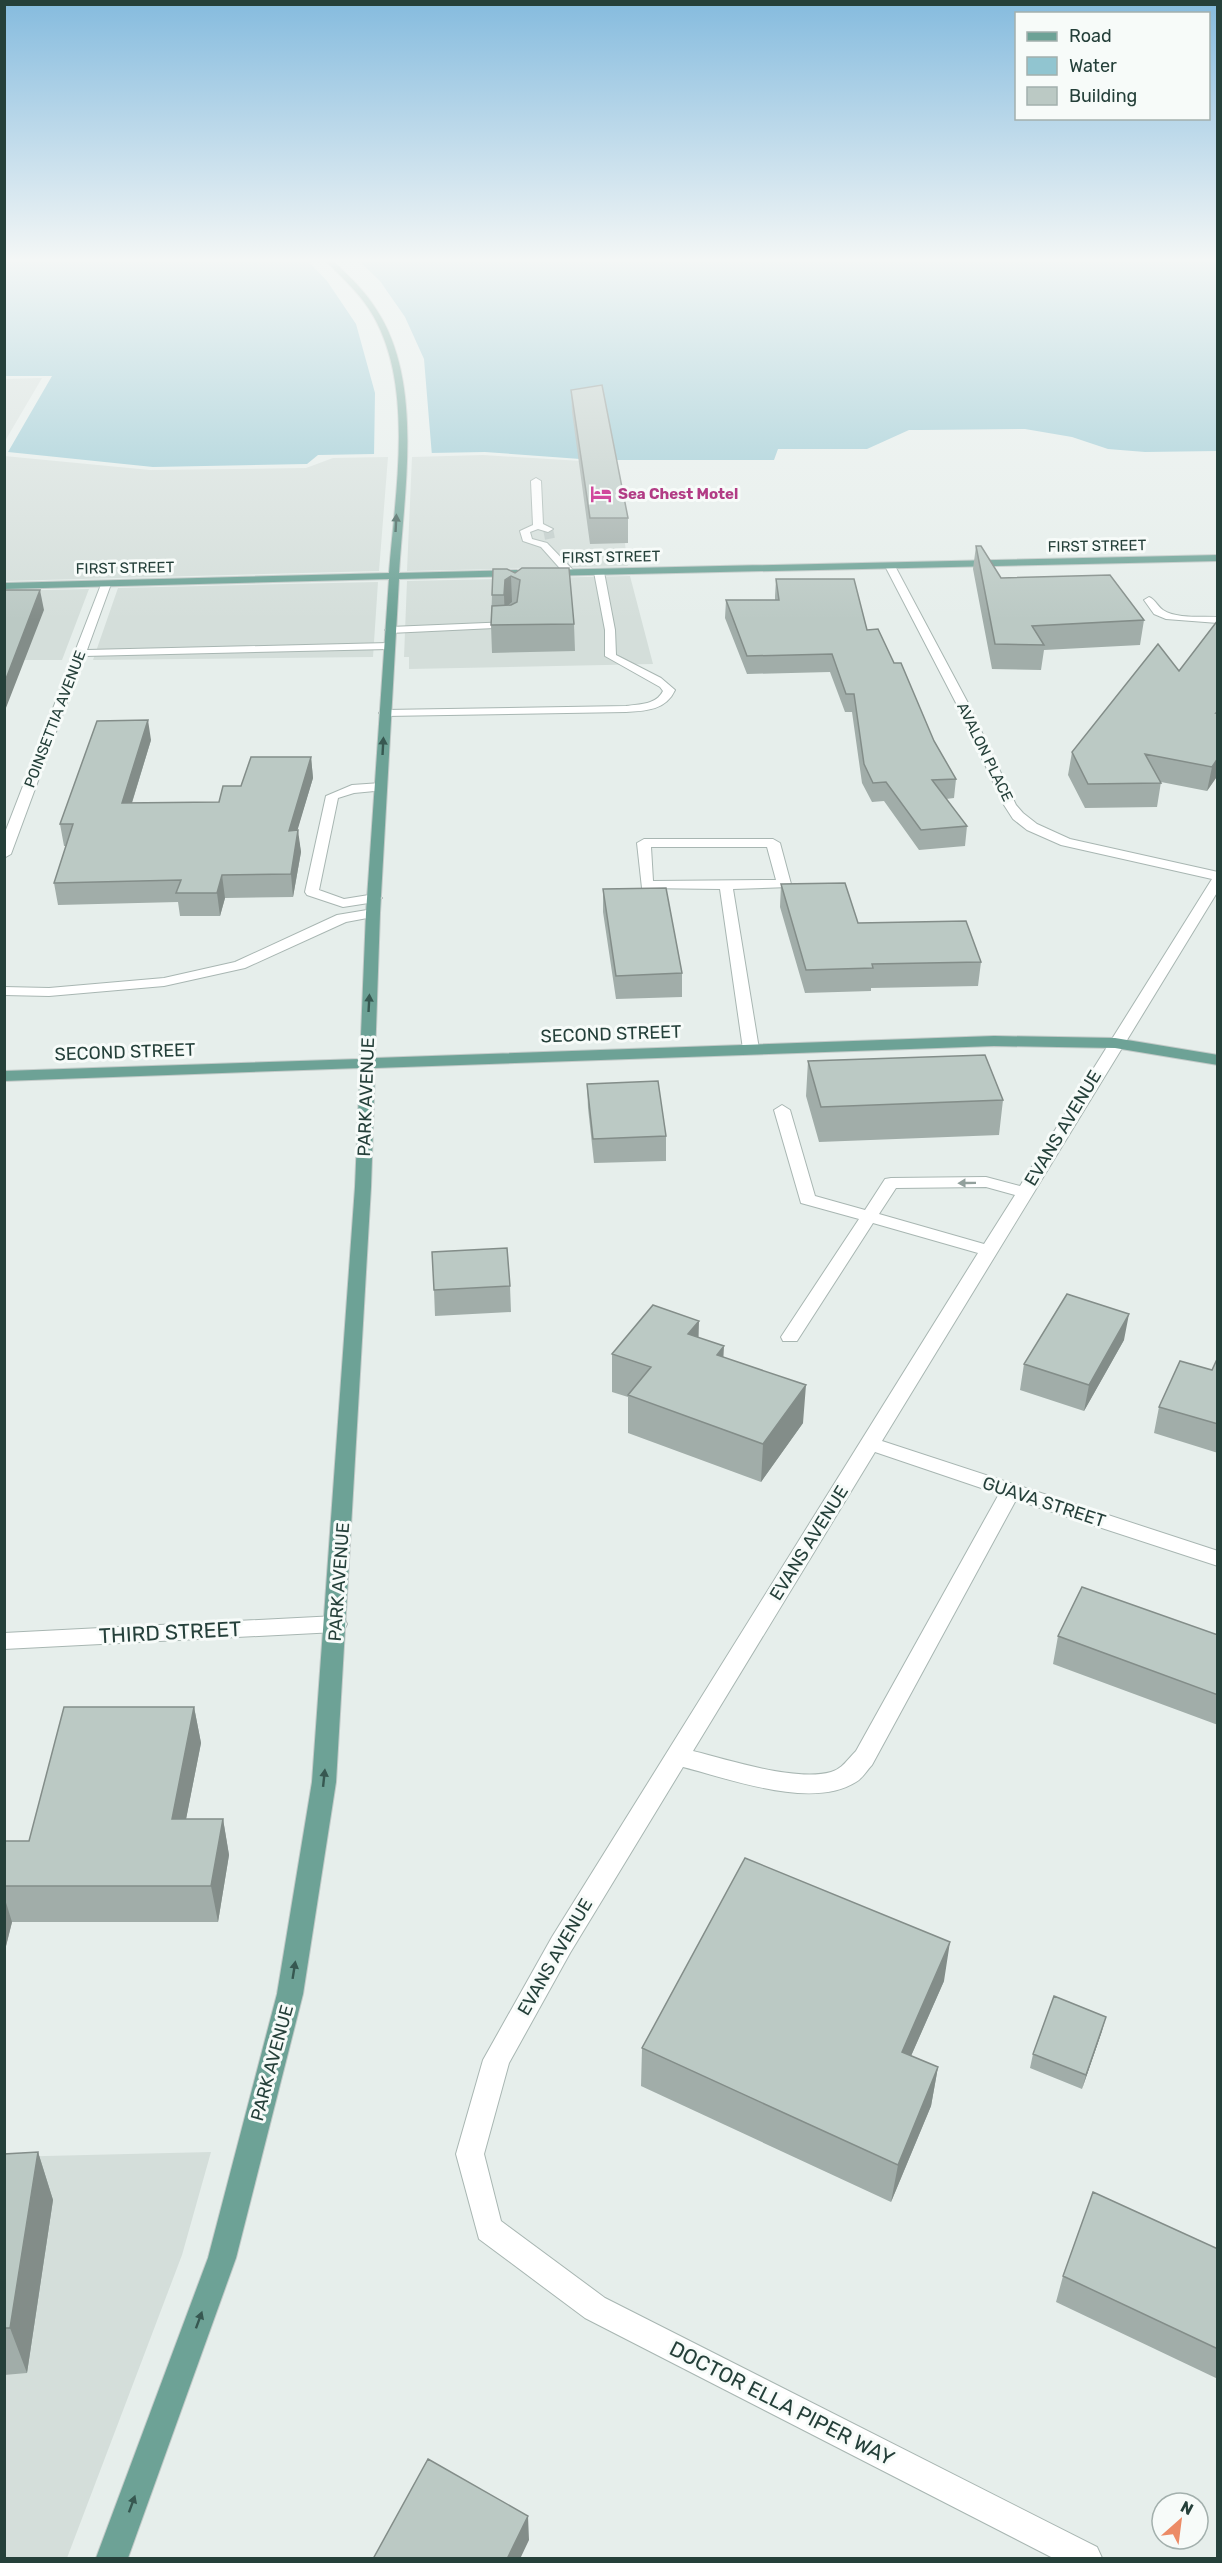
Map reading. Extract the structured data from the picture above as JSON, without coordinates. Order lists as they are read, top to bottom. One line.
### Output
{"streets":{"main road":["FIRST STREET","SECOND STREET","PARK AVENUE"],"street":["POINSETTIA AVENUE","AVALON PLACE","EVANS AVENUE","GUAVA STREET","THIRD STREET","DOCTOR ELLA PIPER WAY"]},"crossings":[["FIRST STREET","POINSETTIA AVENUE"],["FIRST STREET","AVALON PLACE"],["FIRST STREET","PARK AVENUE"],["AVALON PLACE","EVANS AVENUE"],["SECOND STREET","PARK AVENUE"],["SECOND STREET","EVANS AVENUE"],["PARK AVENUE","THIRD STREET"],["EVANS AVENUE","GUAVA STREET"],["EVANS AVENUE","DOCTOR ELLA PIPER WAY"]],"one_way":["PARK AVENUE"],"places":{"hotel":["Sea Chest Motel"]},"legend":["Road","Water","Building"],"north":"top right"}
